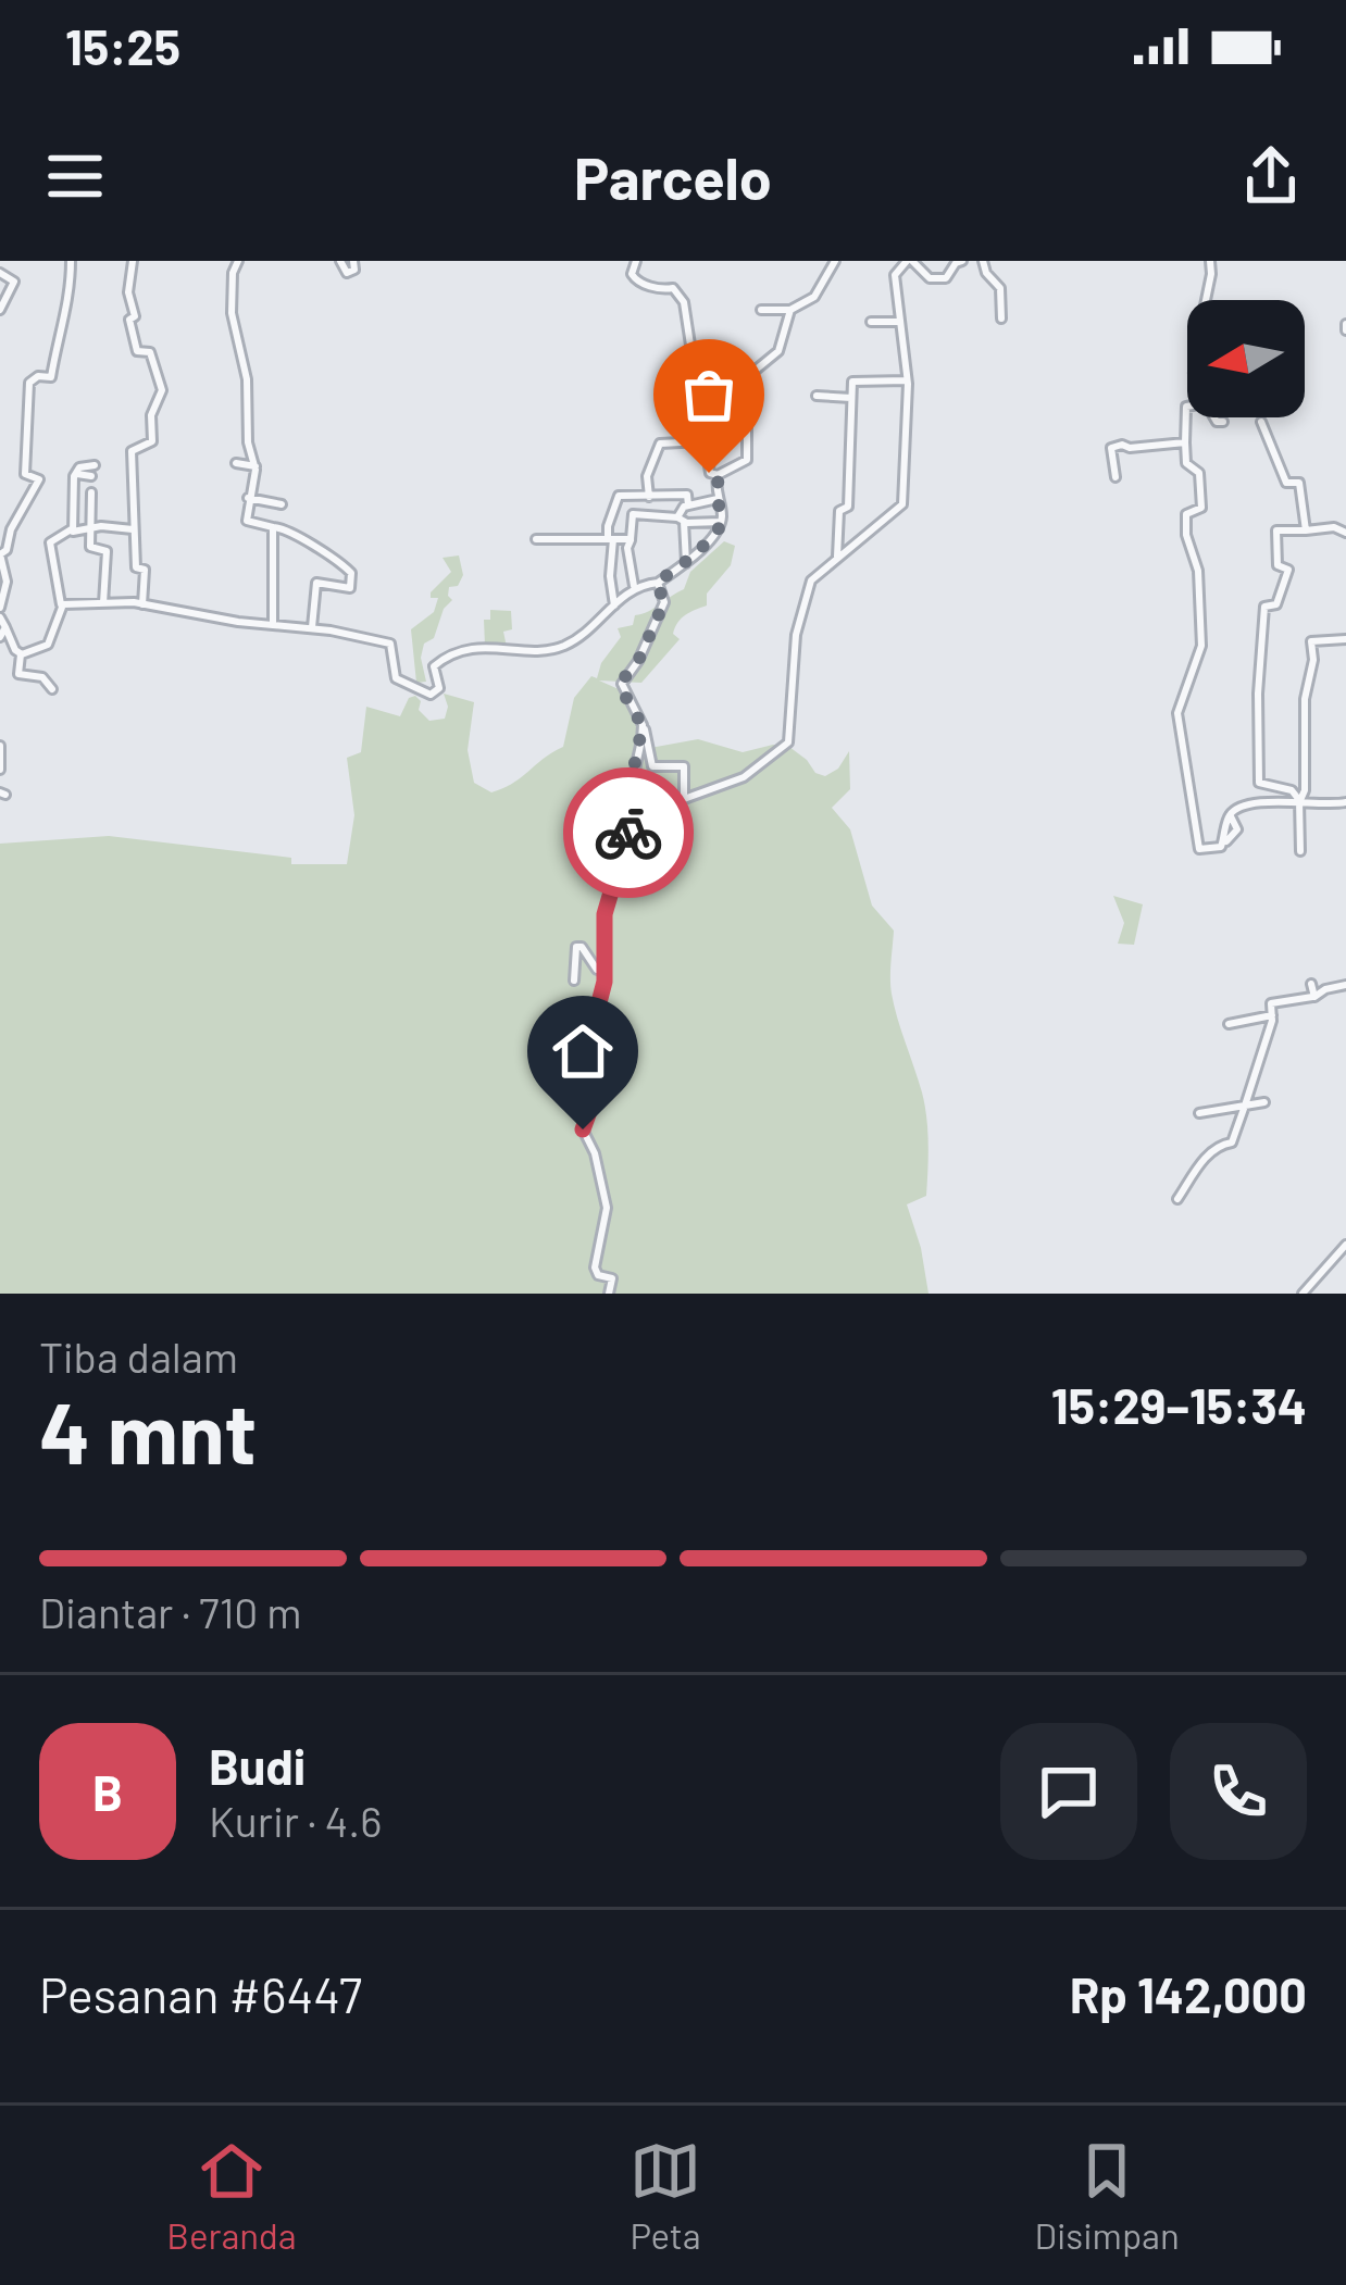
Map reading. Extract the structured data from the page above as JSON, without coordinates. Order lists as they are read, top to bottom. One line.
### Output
{"north":"left","page":{"status":"15:25","header":"Parcelo","heading":["4 mnt","Tiba dalam","15:29–15:34"],"panel":["Budi","Kurir · 4.6","Pesanan #6447","Rp 142,000"],"bar":"Diantar · 710 m","round":"B","tabs":["Beranda","Peta","Disimpan"]}}
